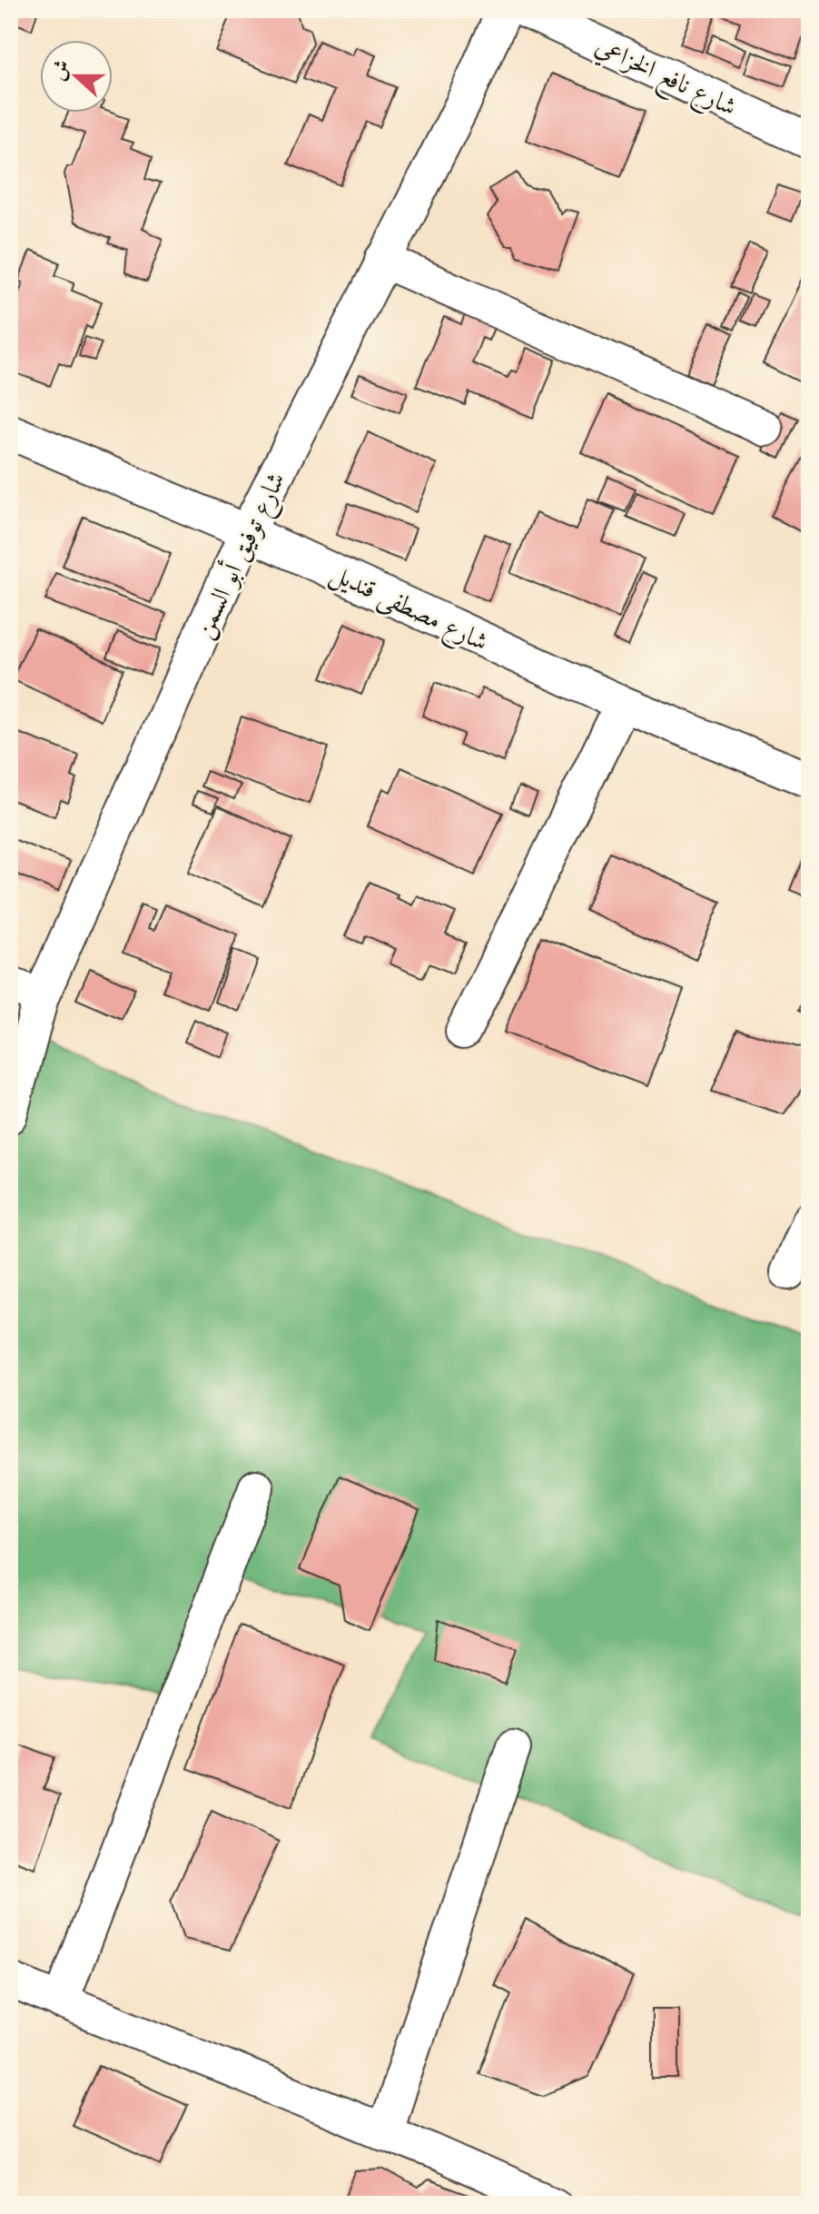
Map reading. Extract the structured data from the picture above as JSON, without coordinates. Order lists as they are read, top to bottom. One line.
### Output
{"streets":{"street":["شارع نافع الخزاعي","شارع توفيق أبو السمن","شارع مصطفى قنديل"]},"crossings":[["شارع توفيق أبو السمن","شارع مصطفى قنديل"]],"north":"left"}
